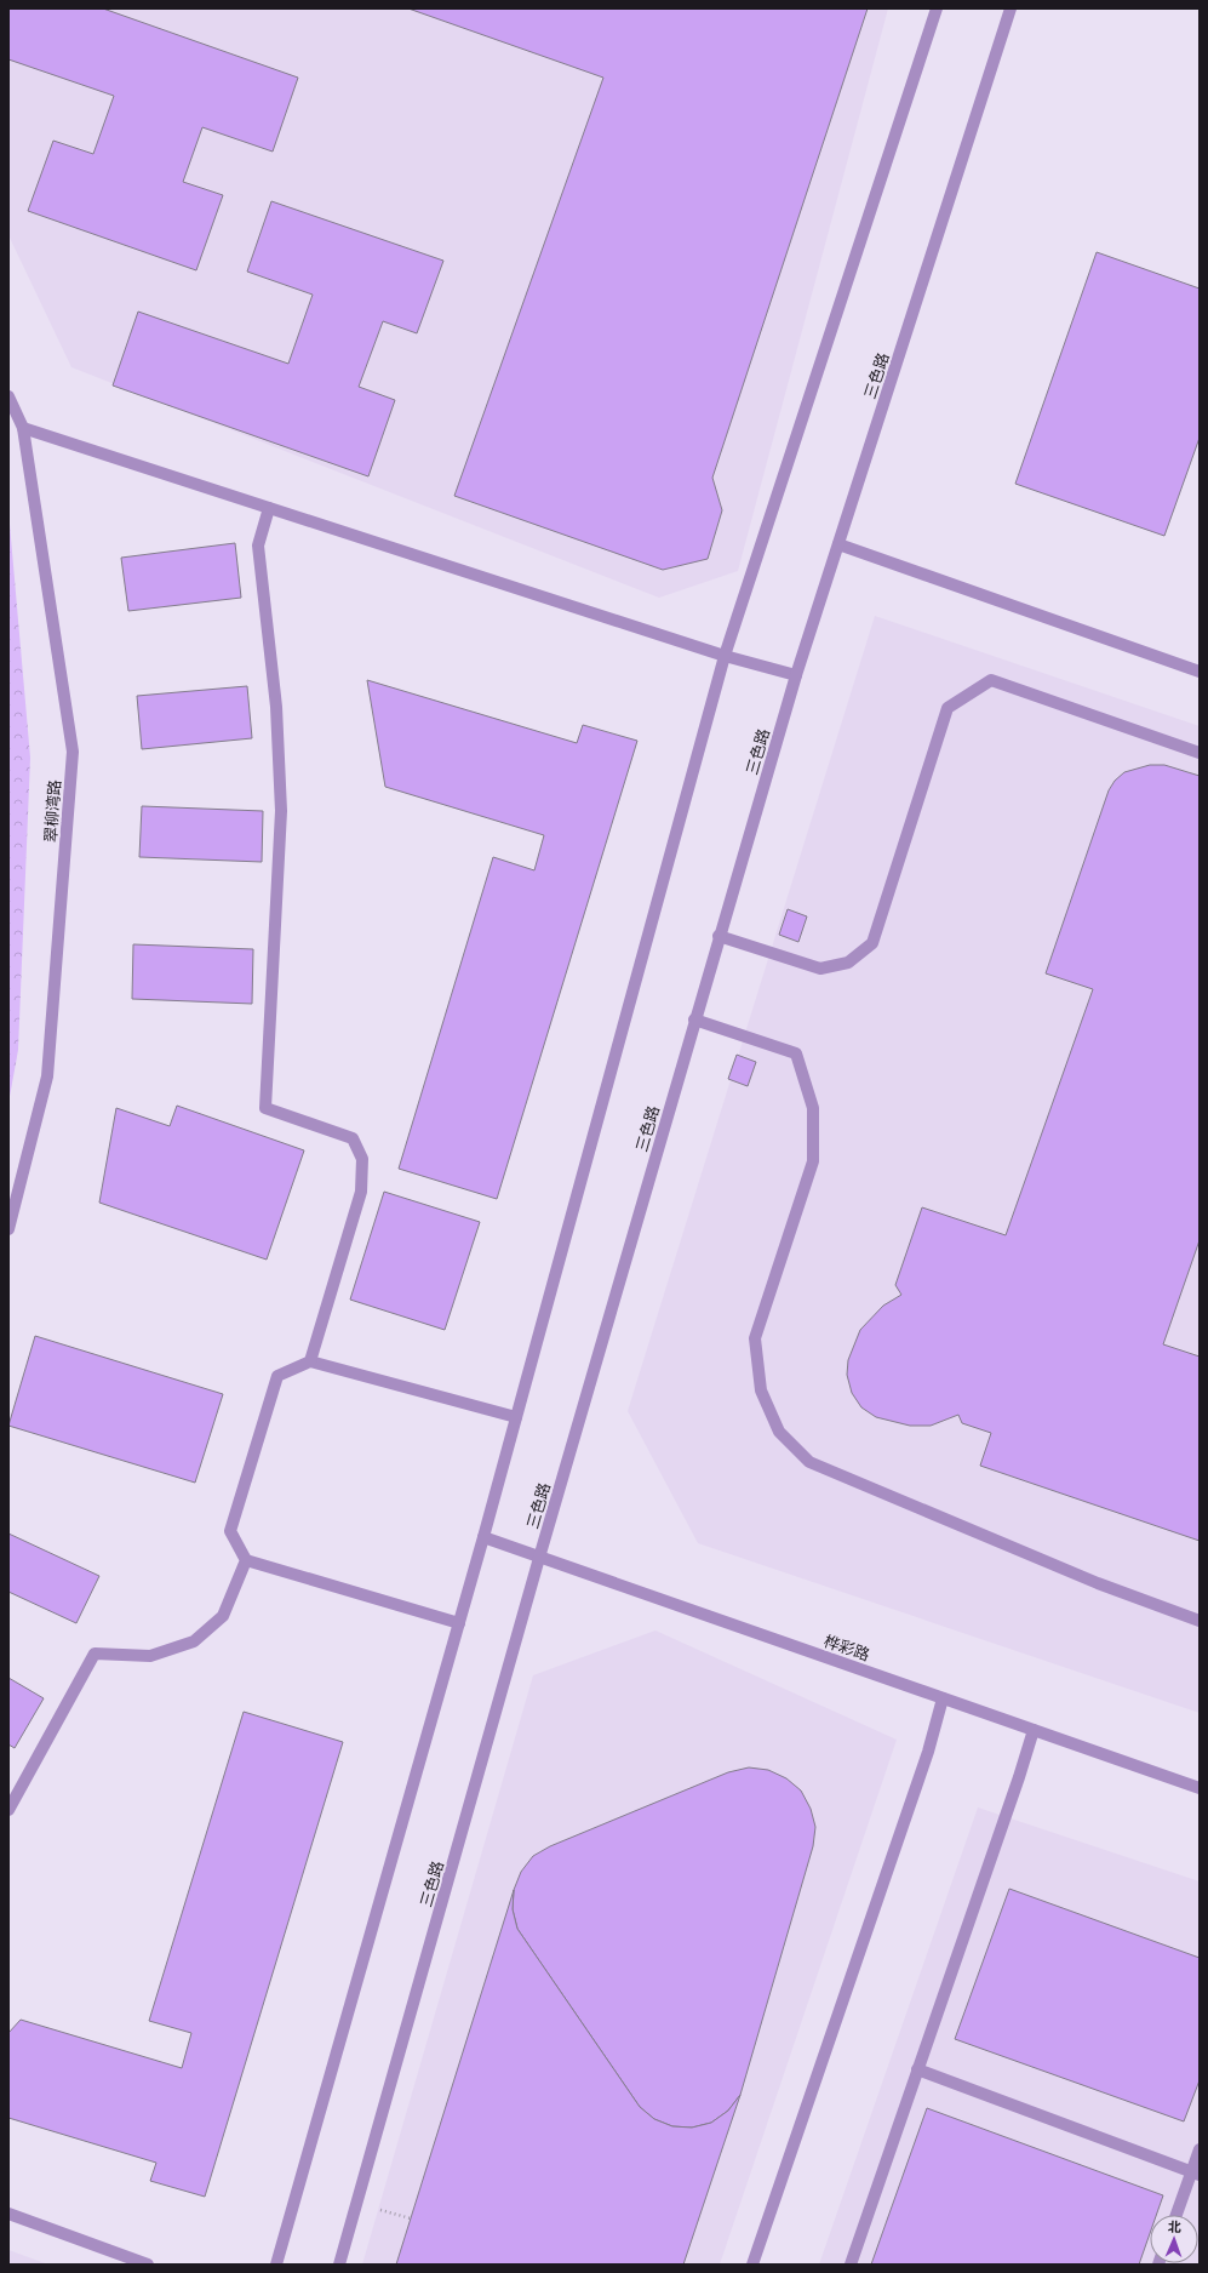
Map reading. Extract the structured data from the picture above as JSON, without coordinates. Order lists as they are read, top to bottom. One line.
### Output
{"streets":{"street":["三色路","翠柳湾路","桦彩路"]},"crossings":[["三色路","桦彩路"]],"north":"top"}
